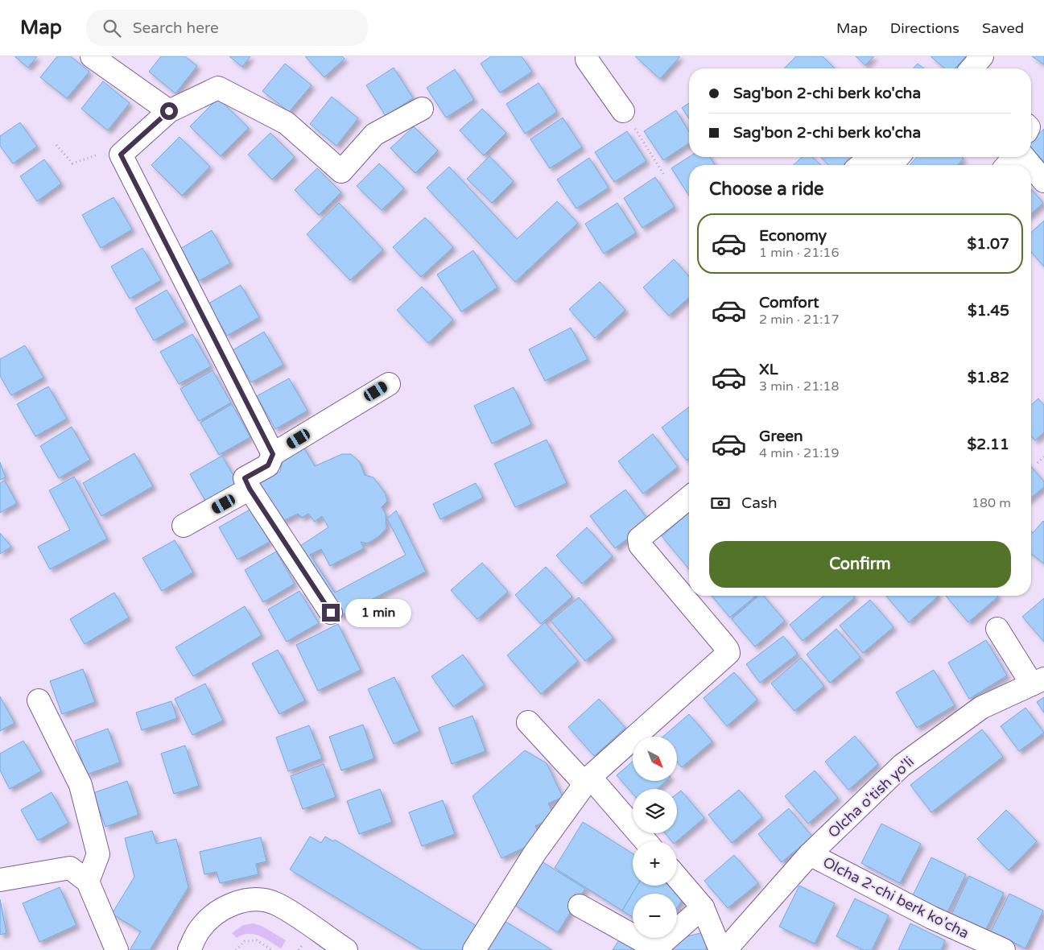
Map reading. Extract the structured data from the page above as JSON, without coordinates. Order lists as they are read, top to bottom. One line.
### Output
{"streets":{"street":["Olcha o'tish yo'li","Olcha 2-chi berk ko'cha"]},"crossings":[["Olcha o'tish yo'li","Olcha 2-chi berk ko'cha"]],"north":"bottom right","page":{"header":"Map","search":"Search here","nav":["Map","Directions","Saved"],"banner":["Sag'bon 2-chi berk ko'cha","Sag'bon 2-chi berk ko'cha"],"heading":"Choose a ride","list":[{"name":"Economy","note":"1 min · 21:16","value":"$1.07"},{"name":"Comfort","note":"2 min · 21:17","value":"$1.45"},{"name":"XL","note":"3 min · 21:18","value":"$1.82"},{"name":"Green","note":"4 min · 21:19","value":"$2.11"}],"pay":["Cash","180 m"],"buttons":"Confirm","bubble":"1 min","map_buttons":["+","−"]}}
